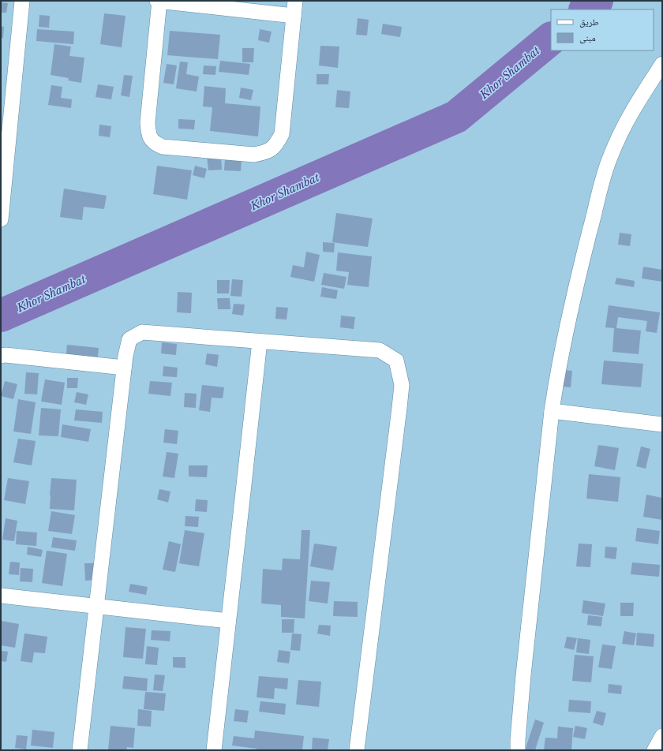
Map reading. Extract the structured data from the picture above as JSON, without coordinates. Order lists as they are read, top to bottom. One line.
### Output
{"water":["Khor Shambat"],"legend":["طريق","مبنى"]}
